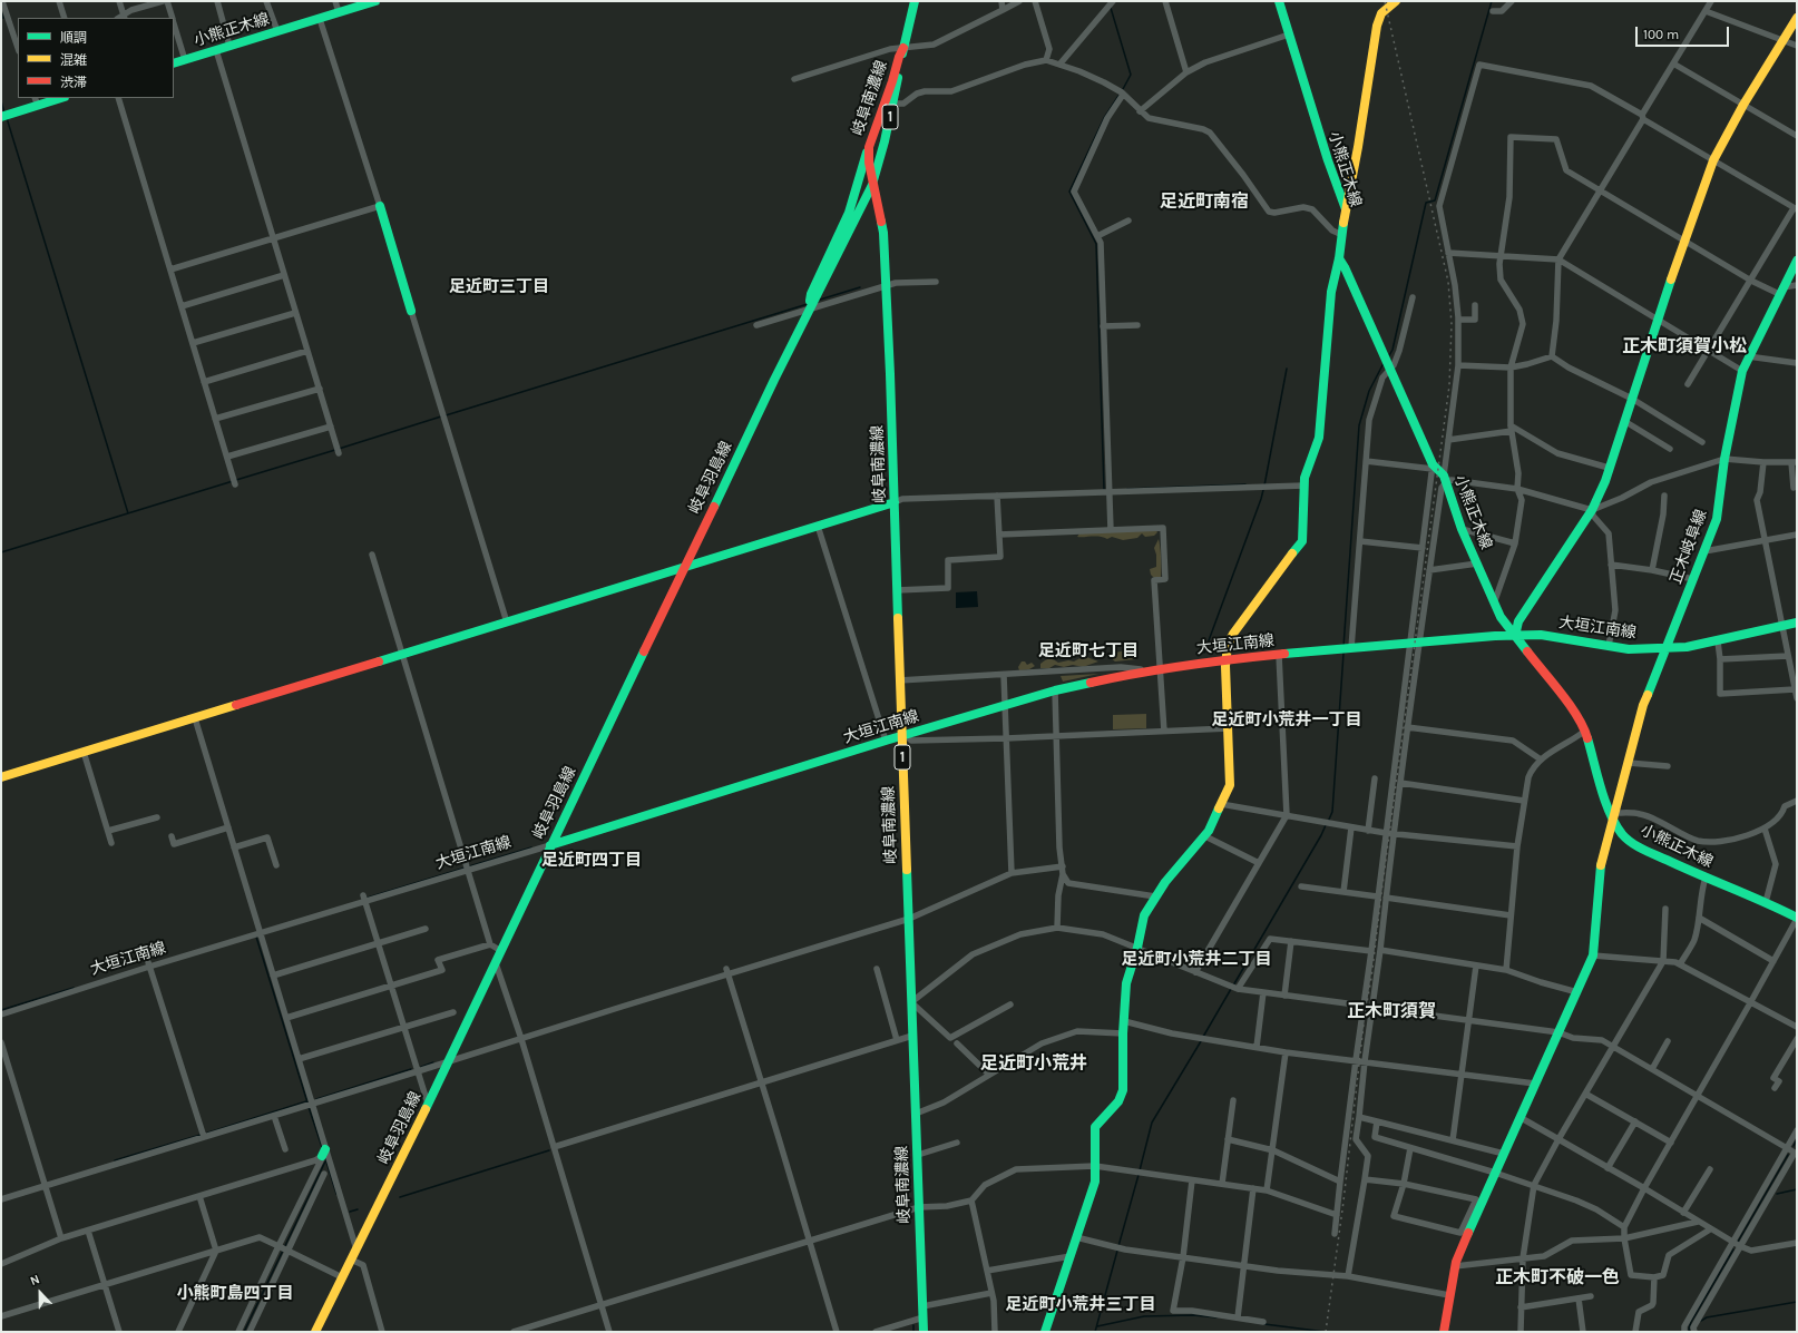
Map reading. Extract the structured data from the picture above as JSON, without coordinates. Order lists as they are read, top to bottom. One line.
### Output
{"streets":{"main road":["小熊正木線","岐阜南濃線","1","岐阜羽島線","正木岐阜線","大垣江南線"]},"crossings":[["小熊正木線","正木岐阜線"],["小熊正木線","大垣江南線"],["岐阜南濃線","岐阜羽島線"],["岐阜南濃線","大垣江南線"],["岐阜羽島線","大垣江南線"],["正木岐阜線","大垣江南線"]],"districts":["足近町南宿","足近町三丁目","正木町須賀小松","足近町七丁目","足近町小荒井一丁目","足近町四丁目","足近町小荒井二丁目","正木町須賀","足近町小荒井","正木町不破一色","小熊町島四丁目","足近町小荒井三丁目"],"legend":["順調","混雑","渋滞"],"scale_bar":"100 m","north":"top"}
